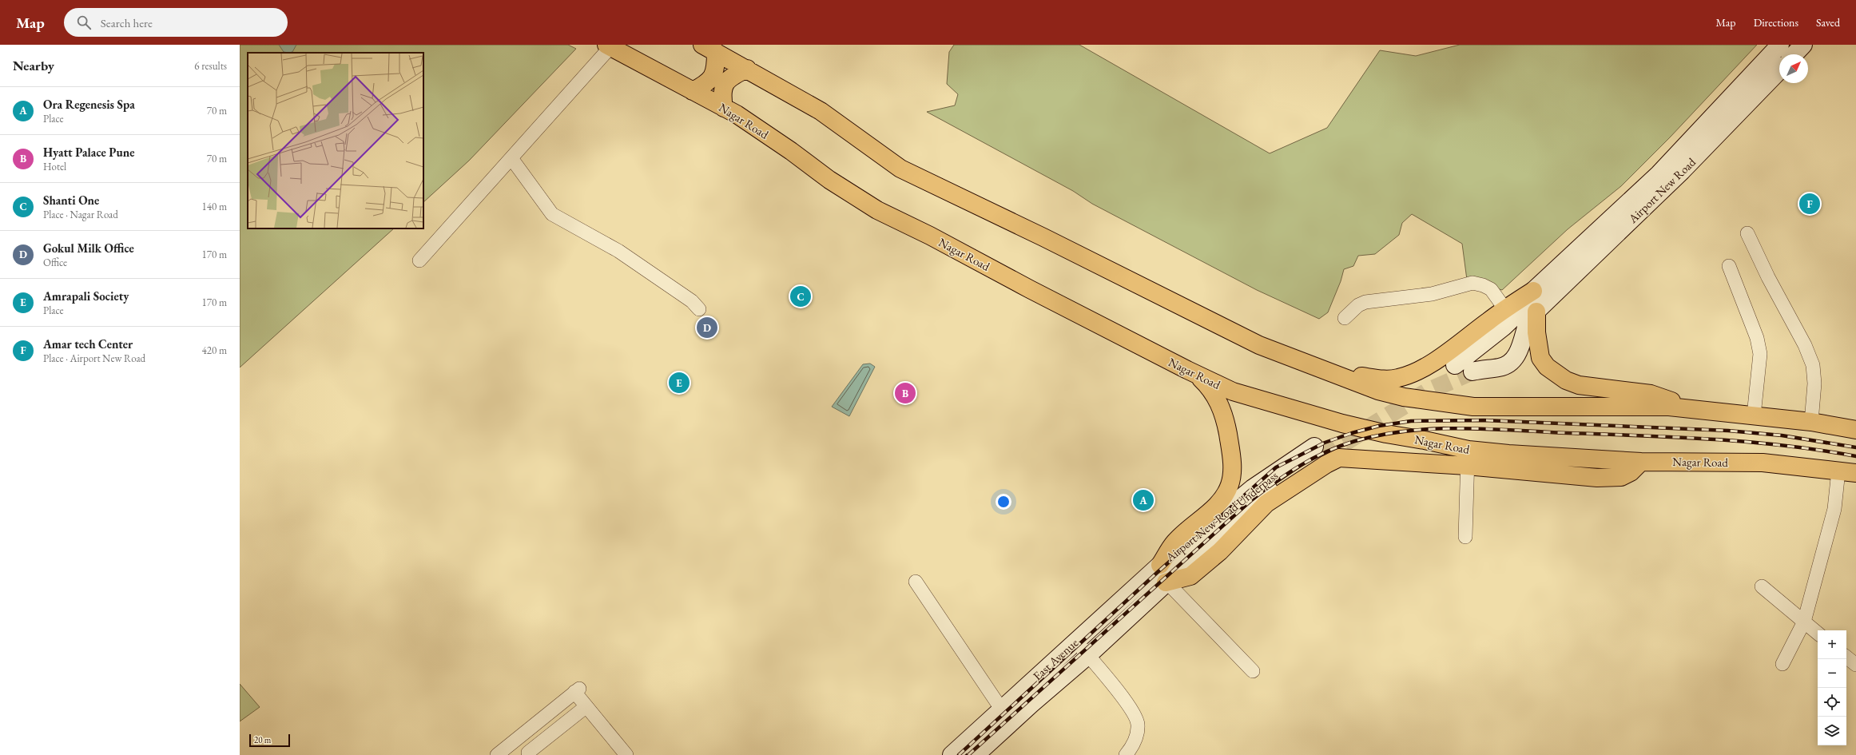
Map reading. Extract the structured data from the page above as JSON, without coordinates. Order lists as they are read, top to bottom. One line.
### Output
{"streets":{"highway":["Nagar Road"],"main road":["Airport New Road","Airport New Road Underpass","East Avenue"]},"crossings":[["Airport New Road Underpass","East Avenue"]],"scale_bar":"20 m","north":"top right","page":{"header":"Map","search":"Search here","nav":["Map","Directions","Saved"],"heading":["Nearby","6 results"],"list":[{"mark":"A","name":"Ora Regenesis Spa","note":"Place","value":"70 m"},{"mark":"B","name":"Hyatt Palace Pune","note":"Hotel","value":"70 m"},{"mark":"C","name":"Shanti One","note":"Place · Nagar Road","value":"140 m"},{"mark":"D","name":"Gokul Milk Office","note":"Office","value":"170 m"},{"mark":"E","name":"Amrapali Society","note":"Place","value":"170 m"},{"mark":"F","name":"Amar tech Center","note":"Place · Airport New Road","value":"420 m"}],"pins":["F","C","D","E","B","A"],"map_buttons":["+","−"],"scale":"20 m"}}
